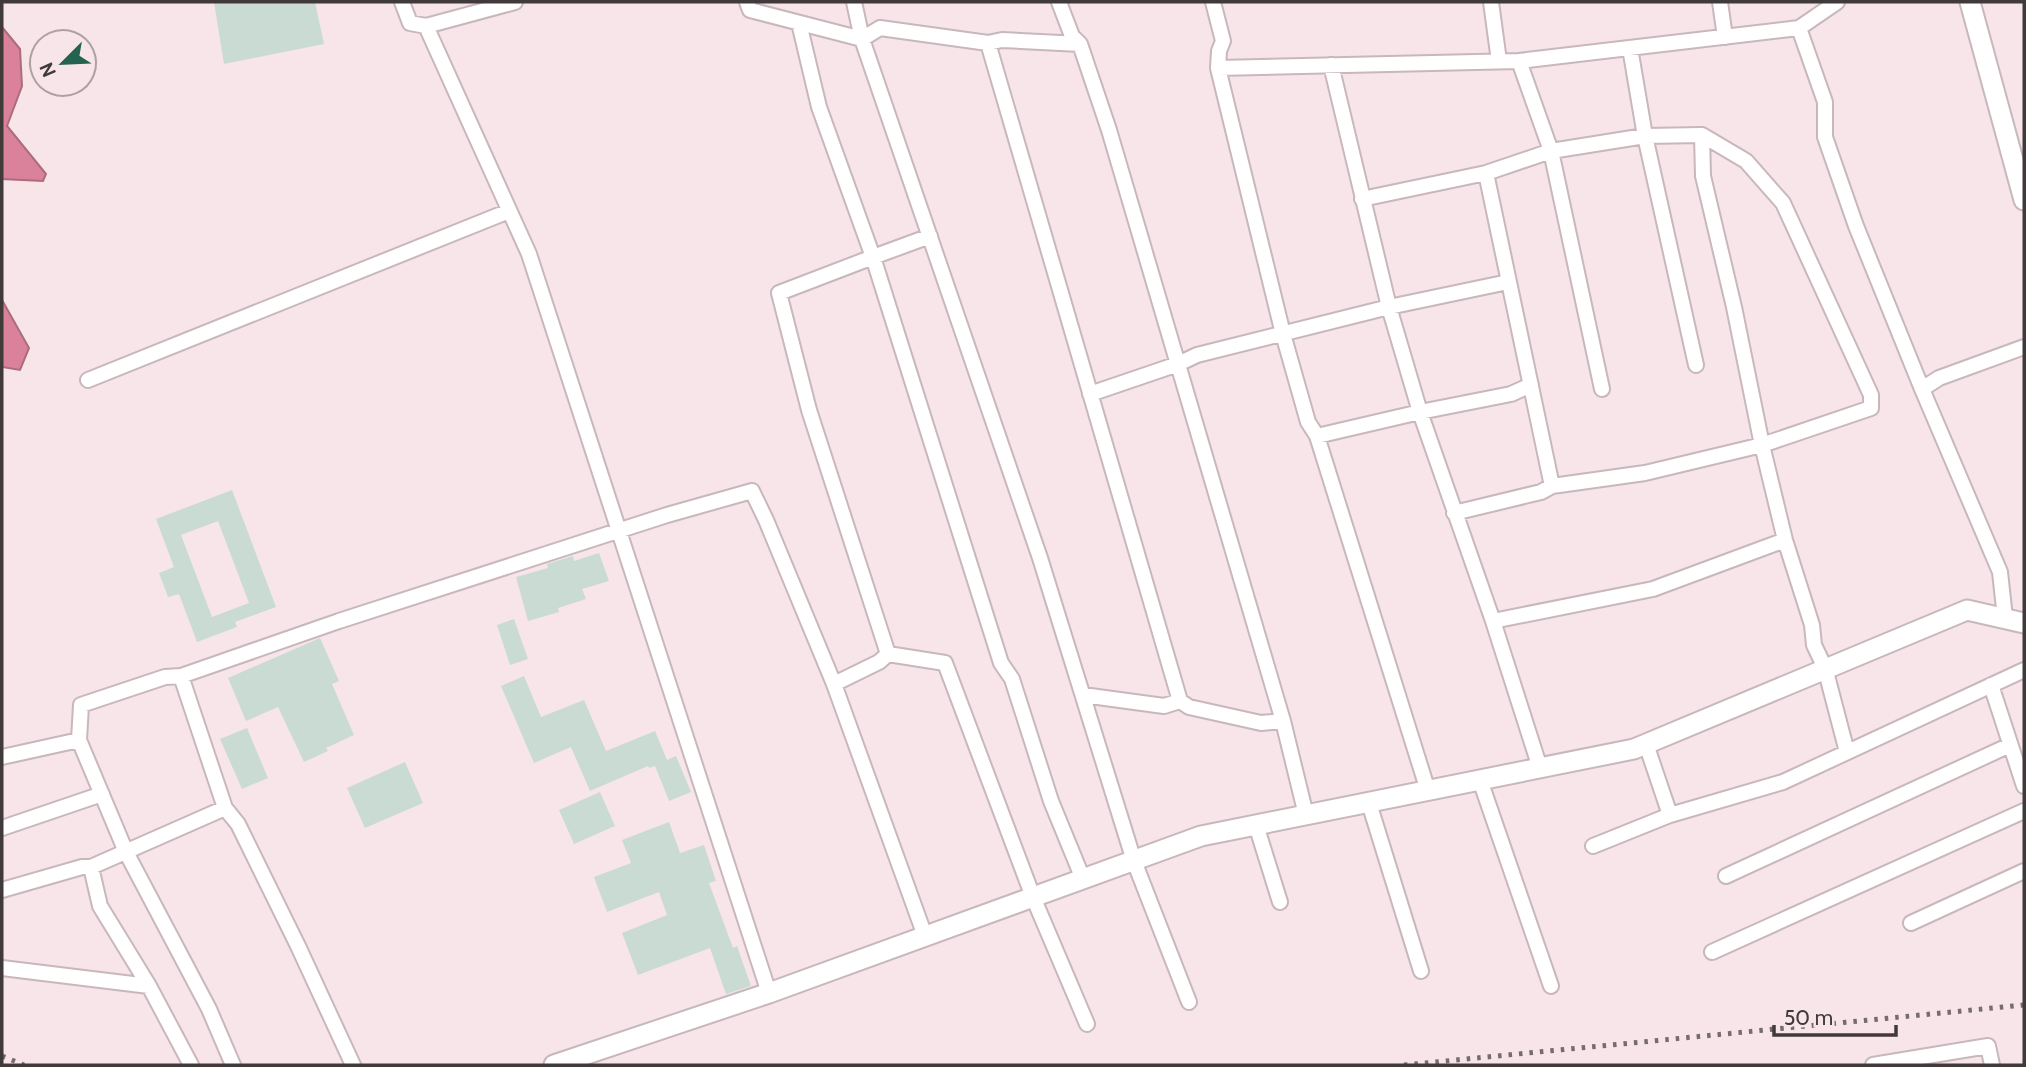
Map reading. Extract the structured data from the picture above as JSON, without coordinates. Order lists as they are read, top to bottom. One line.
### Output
{"scale_bar":"50 m","north":"bottom left"}
